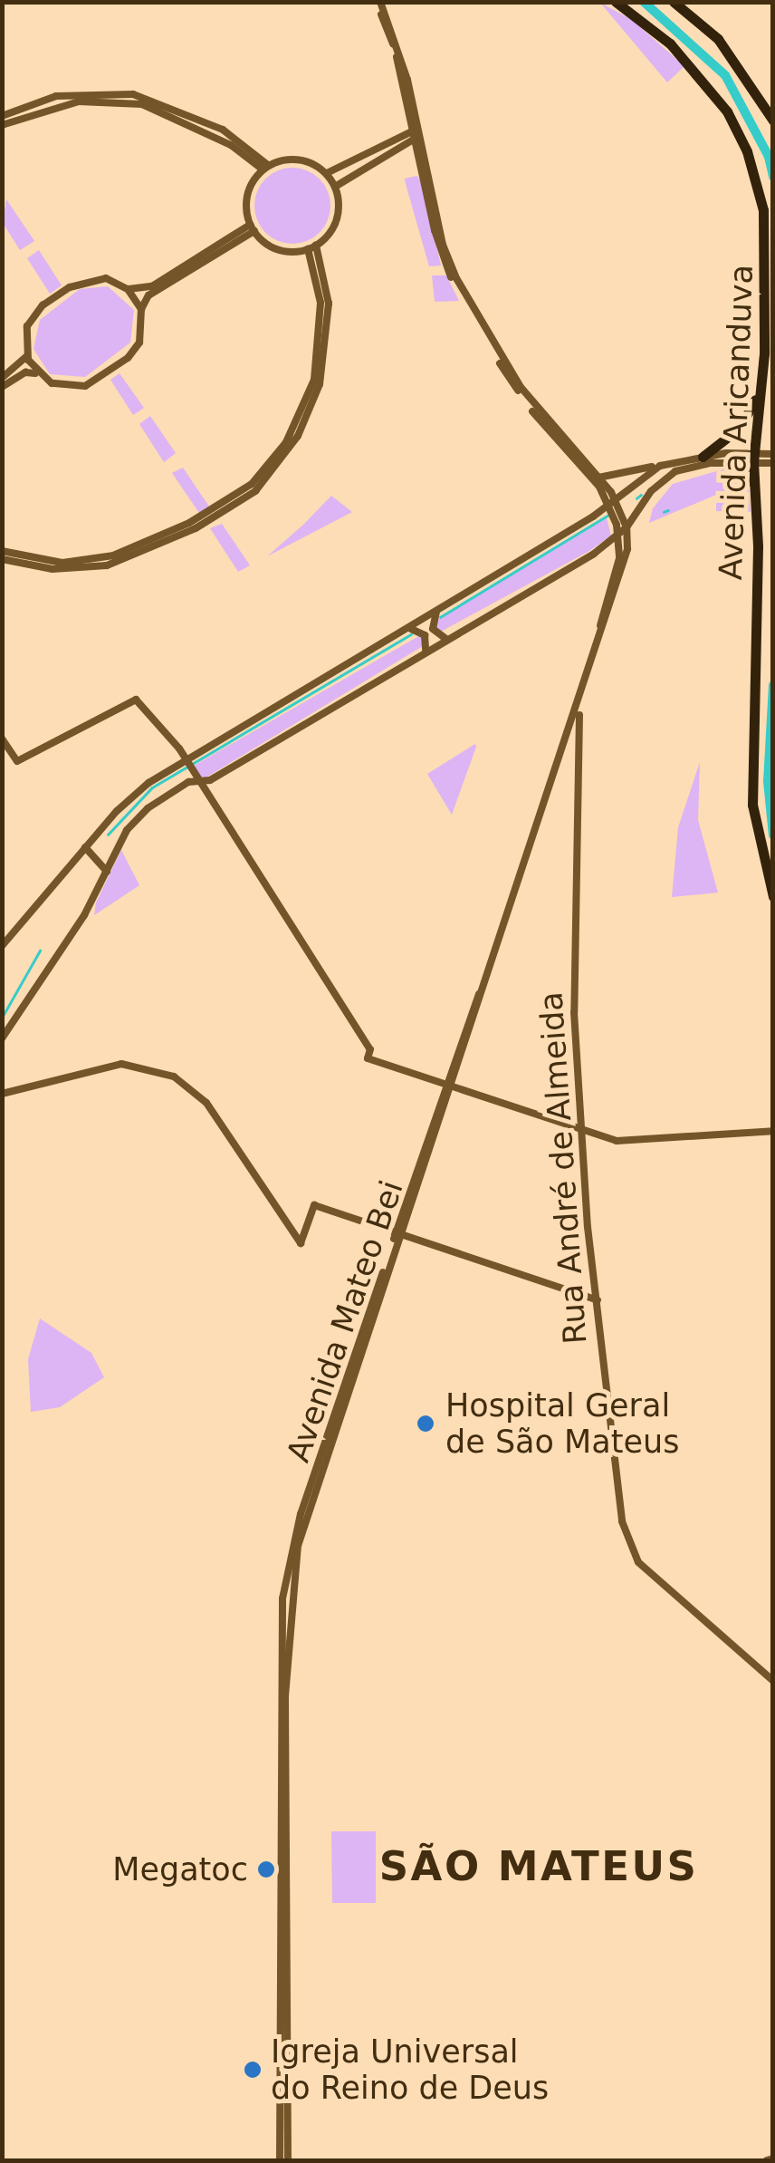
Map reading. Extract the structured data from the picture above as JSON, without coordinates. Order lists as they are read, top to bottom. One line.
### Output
{"streets":{"highway":["Avenida Aricanduva"],"main road":["Rua André de Almeida","Avenida Mateo Bei"]},"crossings":[["Rua André de Almeida","Avenida Mateo Bei"]],"districts":["SÃO MATEUS"],"places":["Hospital Geral de São Mateus","Megatoc","Igreja Universal do Reino de Deus"]}
